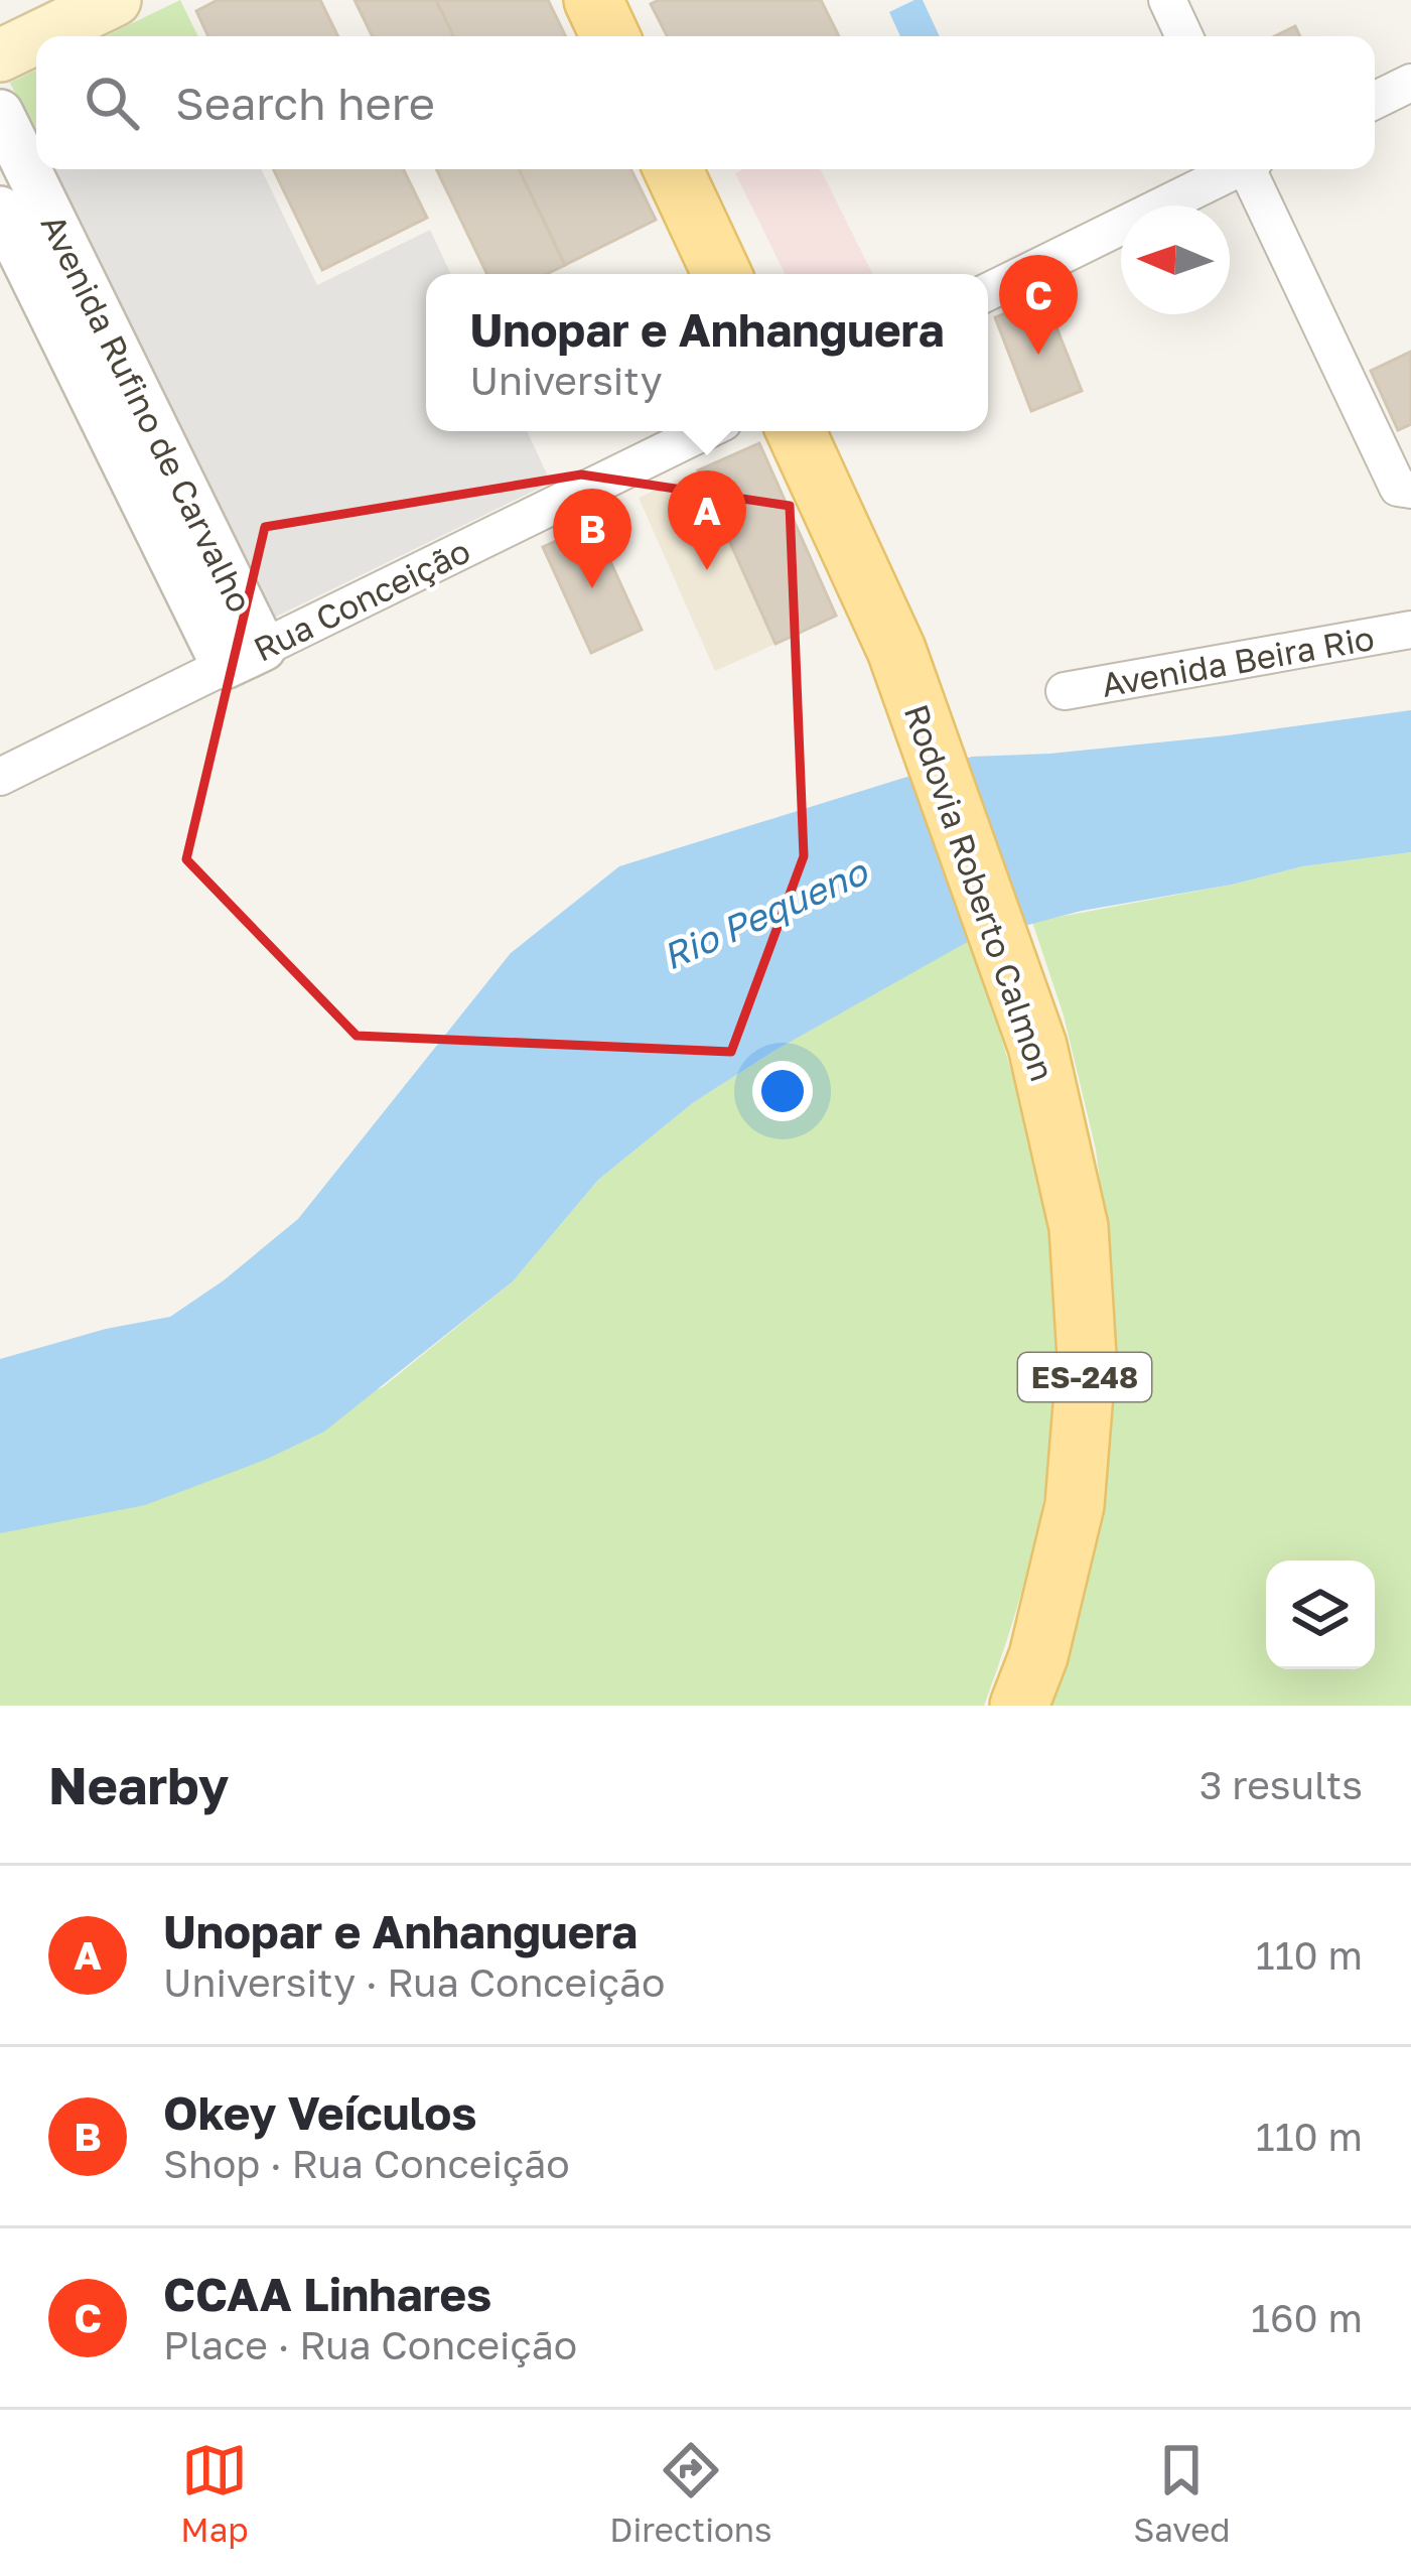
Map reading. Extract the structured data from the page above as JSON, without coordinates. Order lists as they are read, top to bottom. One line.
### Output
{"streets":{"main road":["Rodovia Roberto Calmon","ES-248"],"street":["Avenida Rufino de Carvalho","Rua Conceição","Avenida Beira Rio"]},"crossings":[["Avenida Rufino de Carvalho","Rua Conceição"]],"water":["Rio Pequeno"],"north":"left","page":{"search":"Search here","pins":["C","A","B"],"popup":["Unopar e Anhanguera","University"],"heading":["Nearby","3 results"],"list":[{"mark":"A","name":"Unopar e Anhanguera","note":"University · Rua Conceição","value":"110 m"},{"mark":"B","name":"Okey Veículos","note":"Shop · Rua Conceição","value":"110 m"},{"mark":"C","name":"CCAA Linhares","note":"Place · Rua Conceição","value":"160 m"}],"nav":["Map","Directions","Saved"]}}
